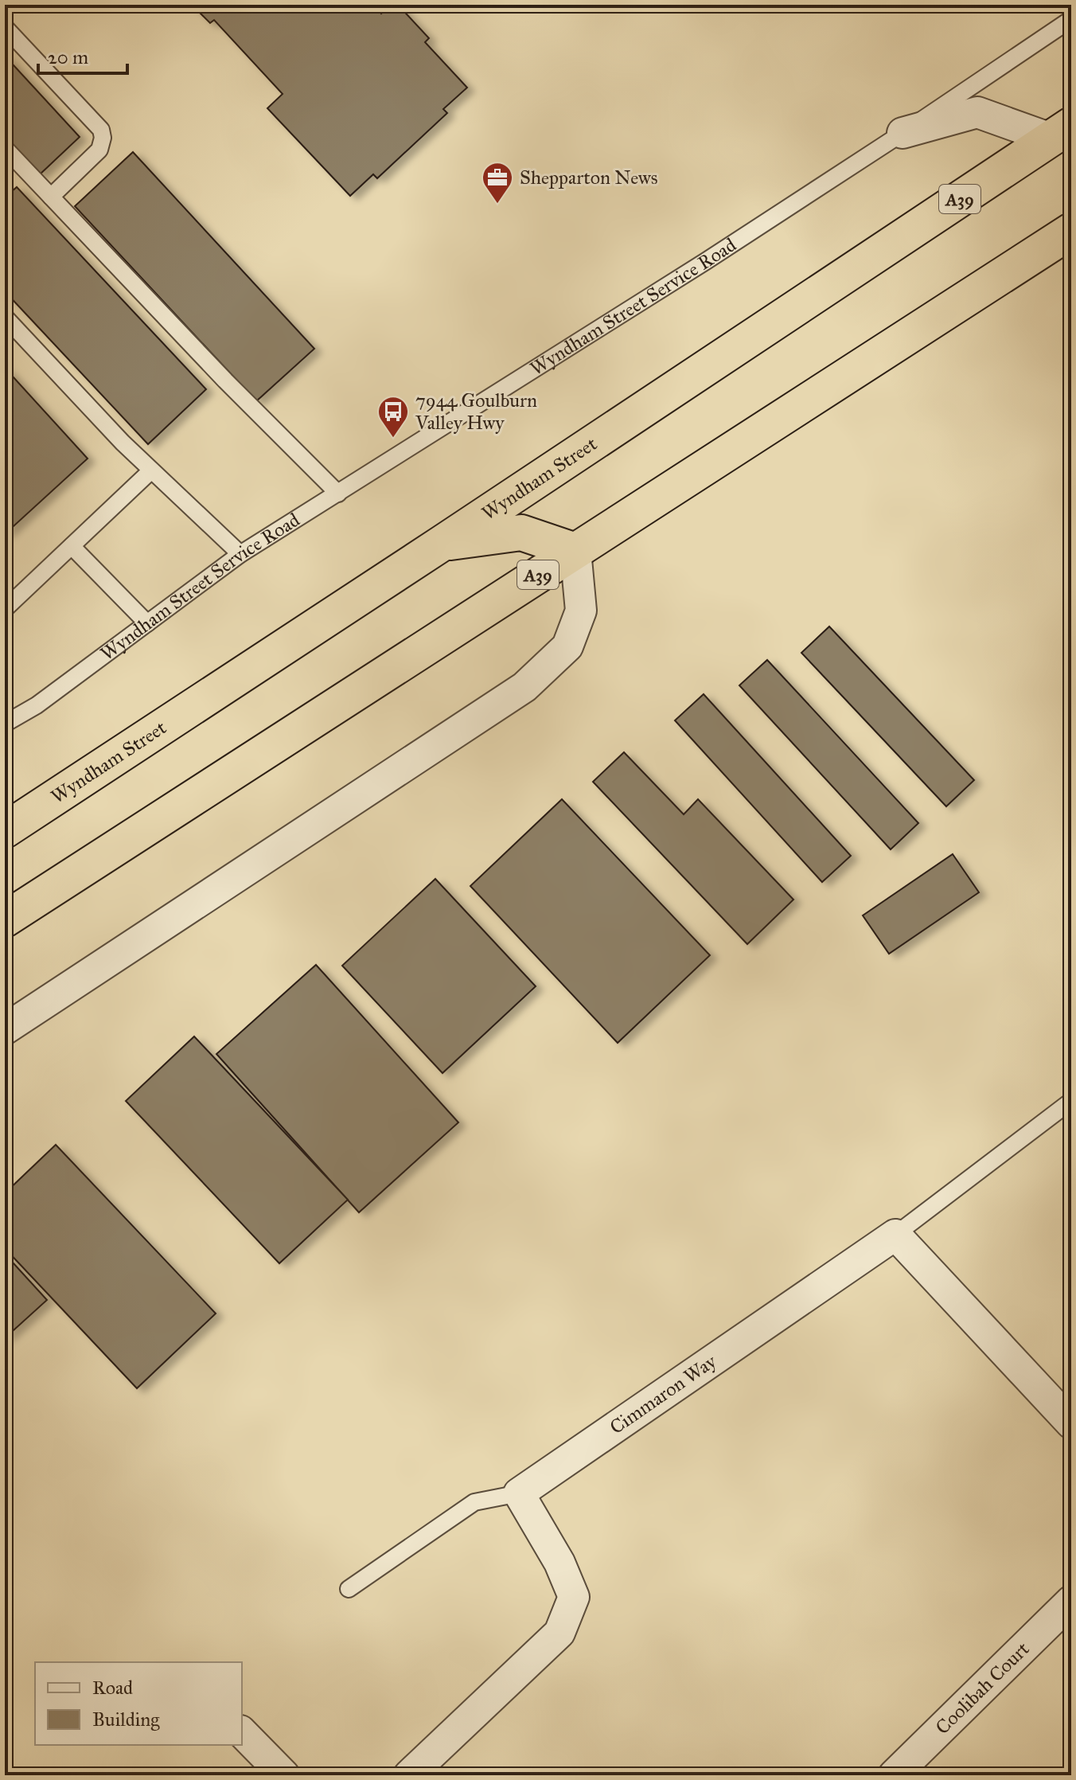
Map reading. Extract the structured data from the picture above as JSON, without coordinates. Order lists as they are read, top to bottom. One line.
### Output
{"streets":{"highway":["A39","Wyndham Street"],"street":["Cimmaron Way","Coolibah Court"],"lane":["Wyndham Street Service Road"]},"places":{"office":["Shepparton News"],"bus stop":["7944 Goulburn Valley Hwy"]},"legend":["Road","Building"],"scale_bar":"20 m"}
